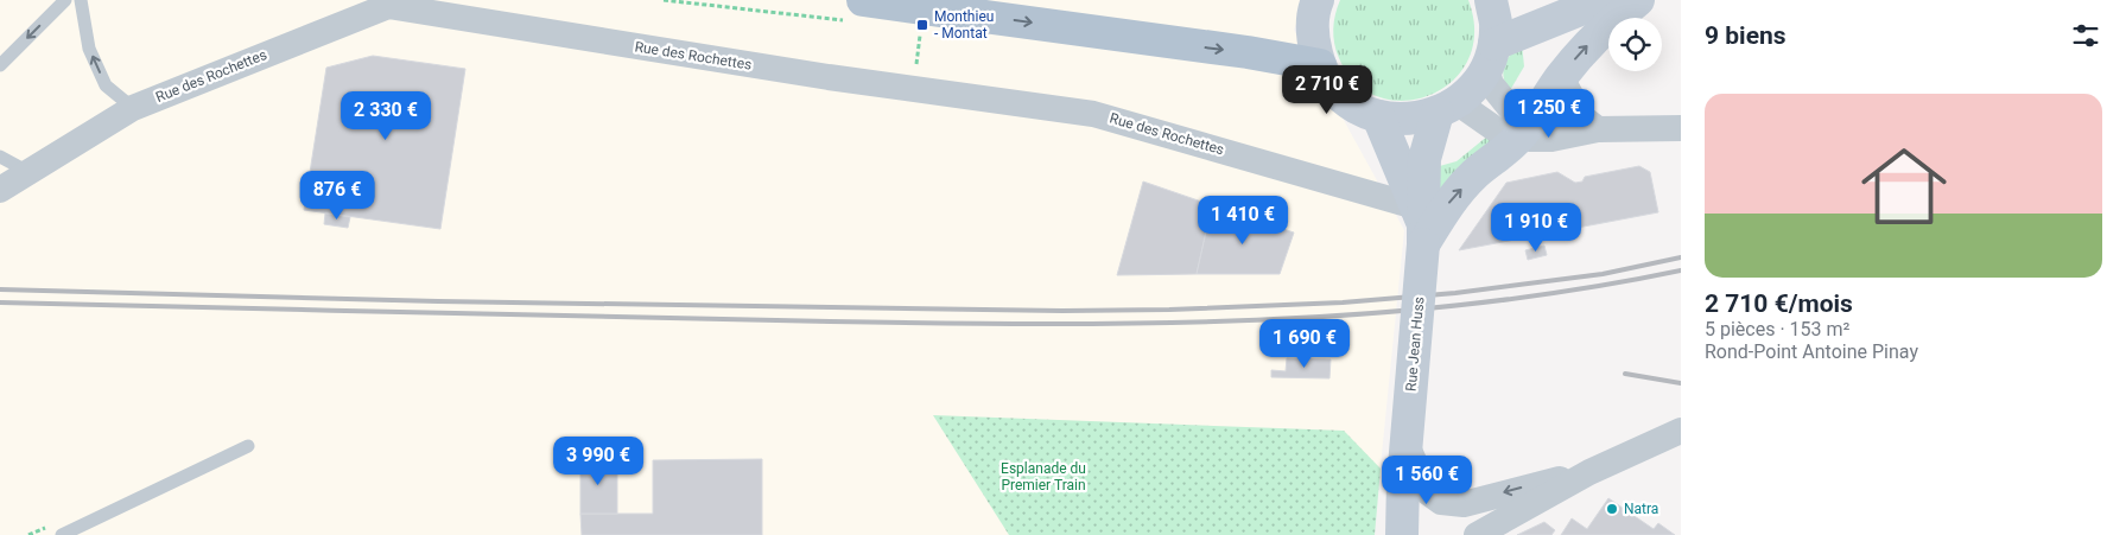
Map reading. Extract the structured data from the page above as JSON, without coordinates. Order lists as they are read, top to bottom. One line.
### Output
{"streets":{"main road":["Rue Jean Huss"],"street":["Rue des Rochettes"]},"parks":["Esplanade du Premier Train"],"places":{"transit":["Monthieu - Montat"],"other":["Natra"]},"page":{"heading":"9 biens","price":["2 710 €","1 250 €","2 330 €","876 €","1 410 €","1 910 €","1 690 €","3 990 €","1 560 €"],"list":[{"name":"2 710 €/mois","note":"5 pièces · 153 m² · Rond-Point Antoine Pinay"}]}}
